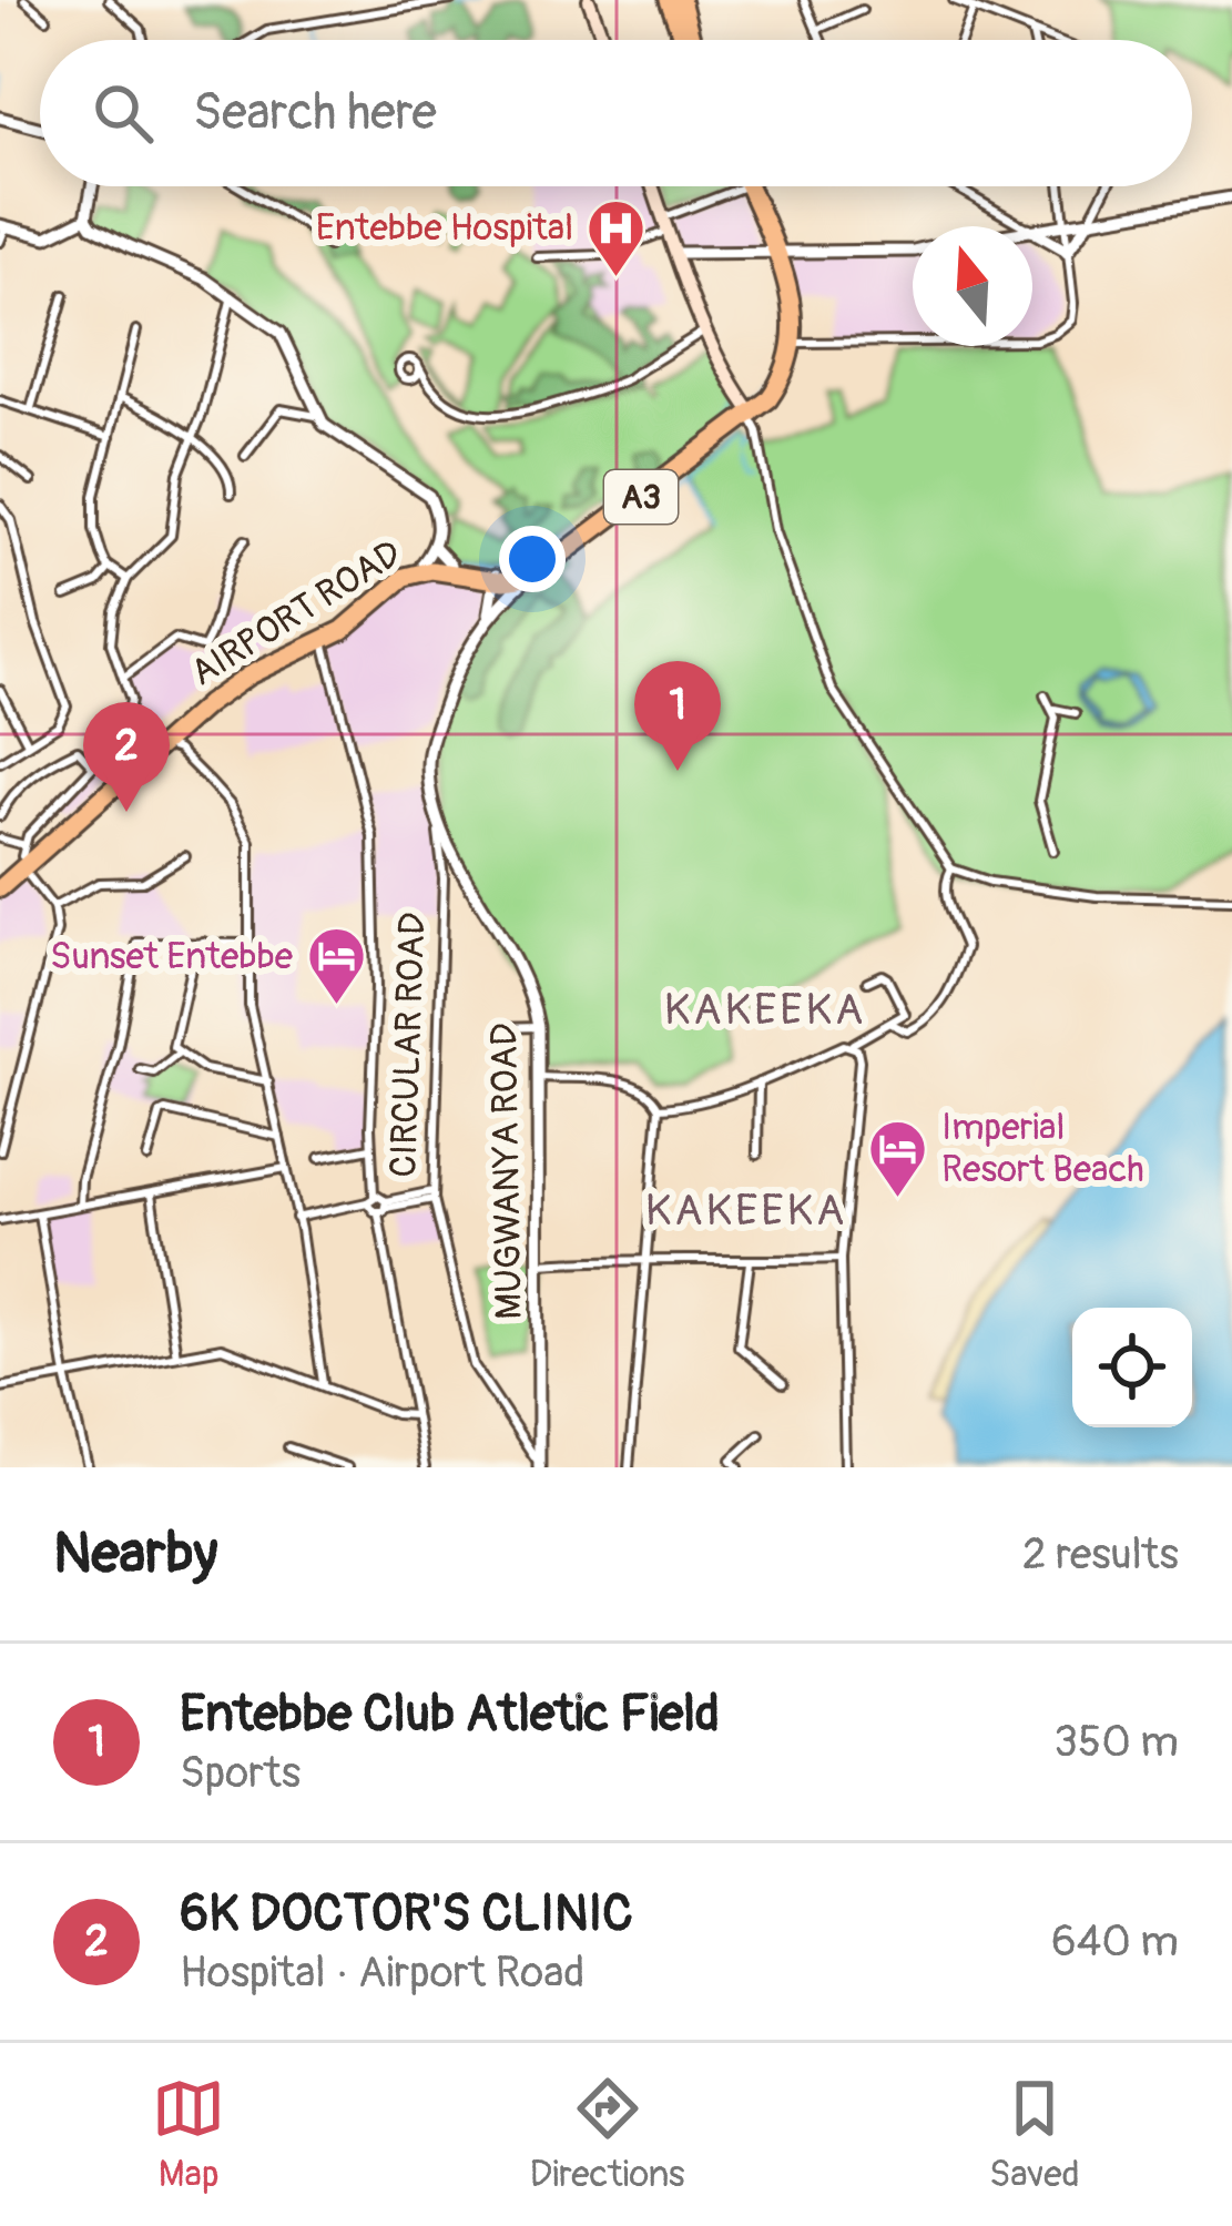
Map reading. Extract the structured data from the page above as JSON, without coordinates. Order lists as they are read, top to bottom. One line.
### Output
{"streets":{"highway":["A3","AIRPORT ROAD"],"street":["CIRCULAR ROAD","MUGWANYA ROAD"]},"crossings":[["A3","AIRPORT ROAD"],["A3","CIRCULAR ROAD"],["AIRPORT ROAD","CIRCULAR ROAD"],["CIRCULAR ROAD","MUGWANYA ROAD"]],"districts":["KAKEEKA","KAKEEKA"],"places":{"hospital":["Entebbe Hospital"],"hotel":["Sunset Entebbe","Imperial Resort Beach"]},"north":"top","page":{"search":"Search here","pins":["1","2"],"heading":["Nearby","2 results"],"list":[{"mark":"1","name":"Entebbe Club Atletic Field","note":"Sports","value":"350 m"},{"mark":"2","name":"6K DOCTOR'S CLINIC","note":"Hospital · Airport Road","value":"640 m"}],"nav":["Map","Directions","Saved"]}}
